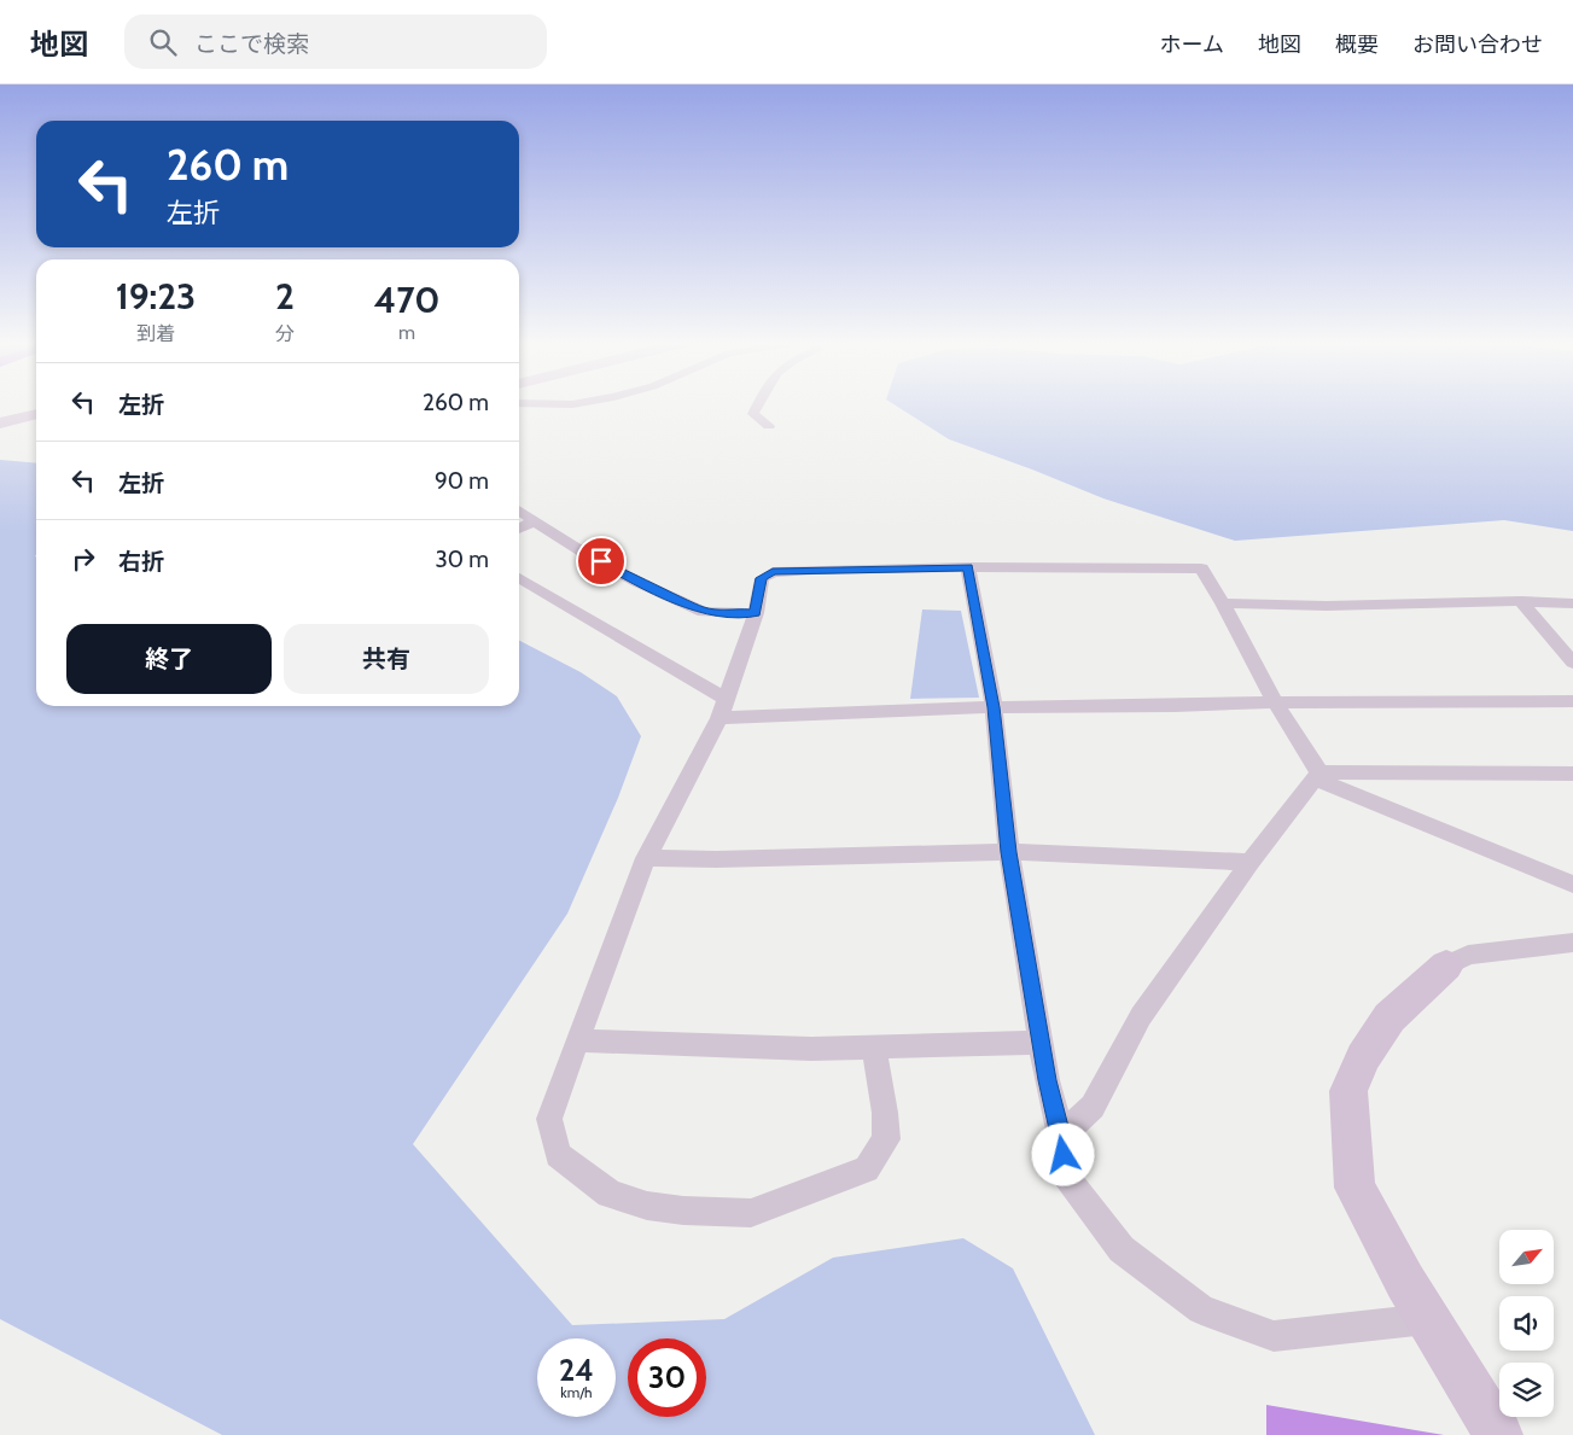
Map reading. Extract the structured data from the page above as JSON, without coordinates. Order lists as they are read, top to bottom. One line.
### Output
{"north":"top right","page":{"header":"地図","search":"ここで検索","nav":["ホーム","地図","概要","お問い合わせ"],"turn":["260 m","左折"],"eta":["19:23","到着","2","分","470","m"],"list":[{"name":"左折","value":"260 m"},{"name":"左折","value":"90 m"},{"name":"右折","value":"30 m"}],"buttons":["終了","共有"],"speed":"24 km/h","limit":"30"}}
